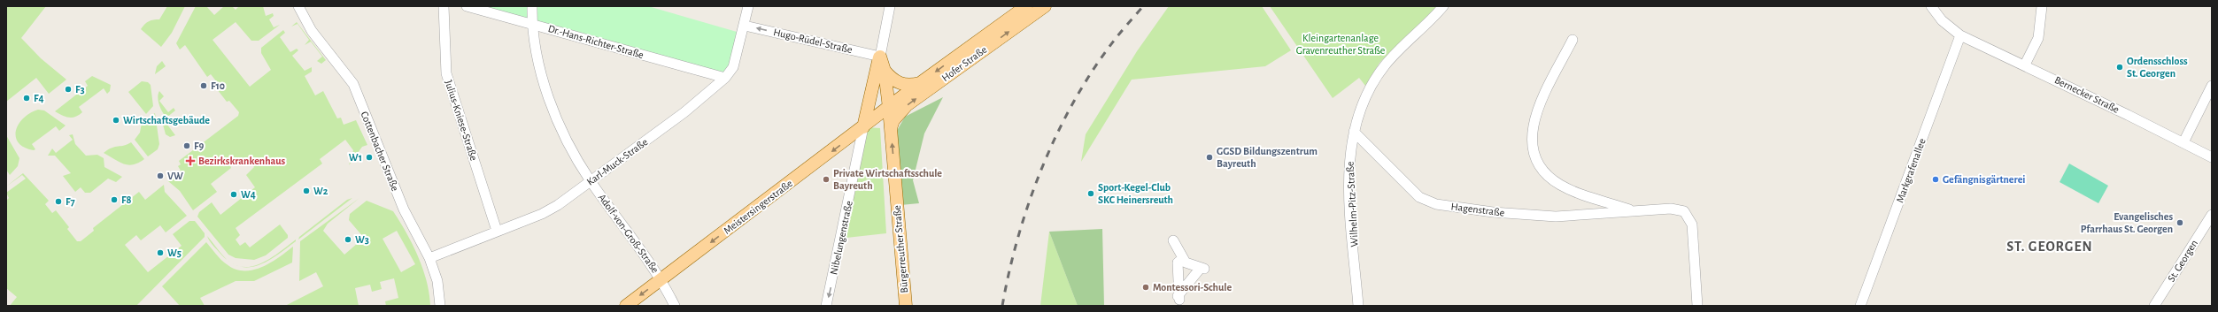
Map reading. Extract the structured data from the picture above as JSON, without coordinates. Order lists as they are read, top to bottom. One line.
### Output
{"streets":{"main road":["Hofer Straße","Meistersingerstraße","Bürgerreuther Straße"],"street":["Hugo-Rüdel-Straße","Dr.-Hans-Richter-Straße","Bernecker Straße","Julius-Kniese-Straße","Cottenbacher Straße","Karl-Muck-Straße","Markgrafenallee","Wilhelm-Pitz-Straße","Hagenstraße","Adolf-von-Groß-Straße","Nibelungenstraße","St. Georgen"]},"crossings":[["Hugo-Rüdel-Straße","Karl-Muck-Straße"],["Hugo-Rüdel-Straße","Bürgerreuther Straße"],["Dr.-Hans-Richter-Straße","Karl-Muck-Straße"],["Dr.-Hans-Richter-Straße","Adolf-von-Groß-Straße"],["Hofer Straße","Meistersingerstraße"],["Hofer Straße","Bürgerreuther Straße"],["Bernecker Straße","Markgrafenallee"],["Julius-Kniese-Straße","Karl-Muck-Straße"],["Cottenbacher Straße","Karl-Muck-Straße"],["Karl-Muck-Straße","Adolf-von-Groß-Straße"],["Wilhelm-Pitz-Straße","Hagenstraße"],["Meistersingerstraße","Adolf-von-Groß-Straße"],["Meistersingerstraße","Nibelungenstraße"],["Meistersingerstraße","Bürgerreuther Straße"]],"one_way":["Hugo-Rüdel-Straße","Meistersingerstraße","Nibelungenstraße","Bürgerreuther Straße"],"districts":["ST. GEORGEN"],"parks":["Kleingartenanlage Gravenreuther Straße"],"places":{"other":["Ordensschloss St. Georgen","F10","F3","F4","Wirtschaftsgebäude","F9","W1","GGSD Bildungszentrum Bayreuth","VW","Private Wirtschaftsschule Bayreuth","Gefängnisgärtnerei","W2","Sport-Kegel-Club SKC Heinersreuth","W4","F8","F7","Evangelisches Pfarrhaus St. Georgen","W3","W5","Montessori-Schule"],"health":["Bezirkskrankenhaus"]}}
